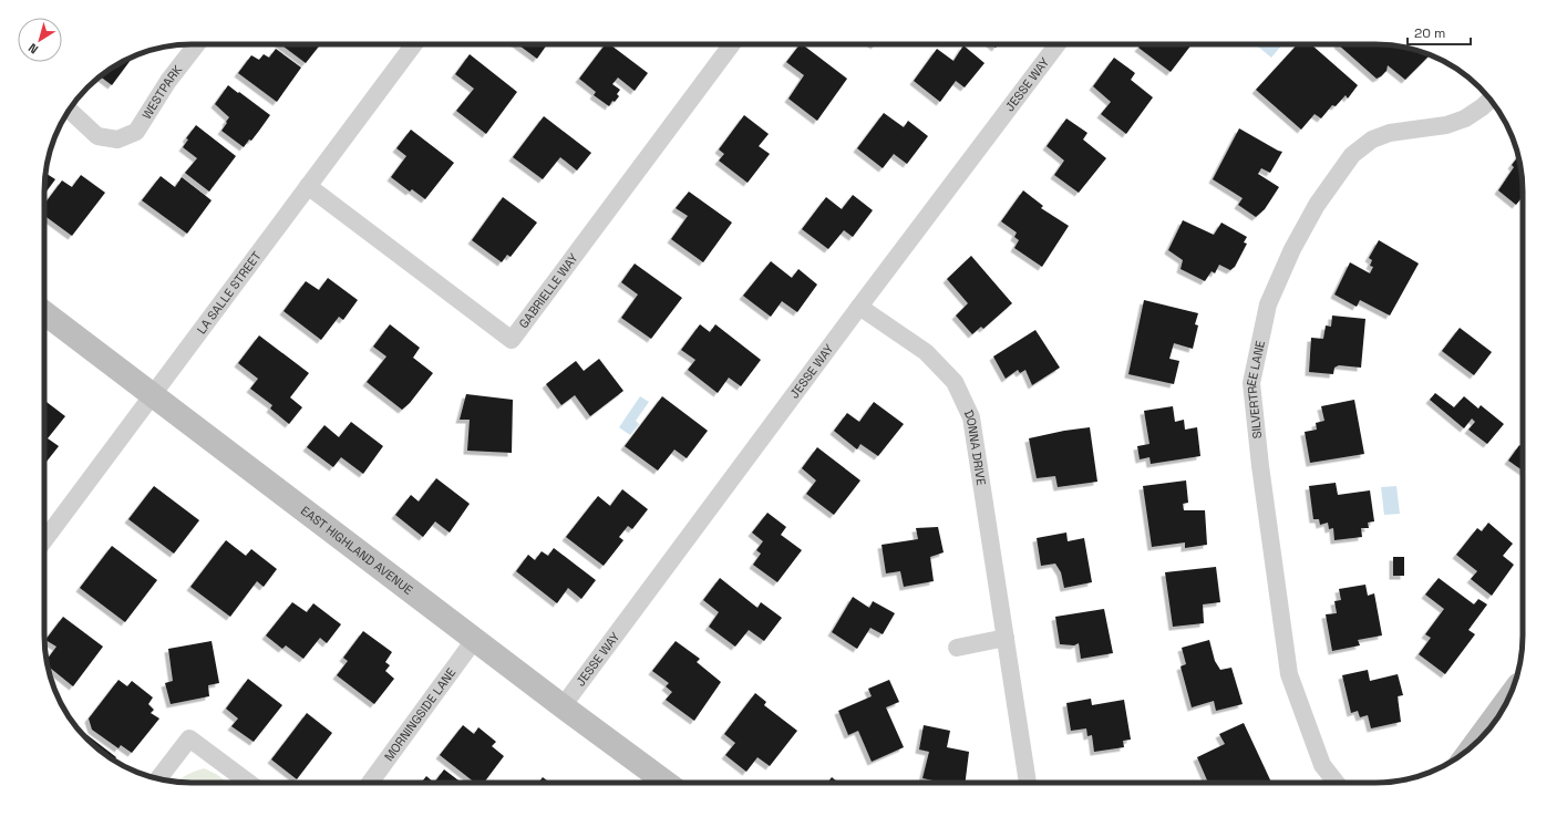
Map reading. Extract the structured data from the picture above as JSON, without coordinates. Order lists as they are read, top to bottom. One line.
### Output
{"streets":{"street":["JESSE WAY","WESTPARK","GABRIELLE WAY","LA SALLE STREET","SILVERTREE LANE","DONNA DRIVE","EAST HIGHLAND AVENUE","MORNINGSIDE LANE"]},"crossings":[["JESSE WAY","DONNA DRIVE"],["JESSE WAY","EAST HIGHLAND AVENUE"],["GABRIELLE WAY","LA SALLE STREET"],["LA SALLE STREET","EAST HIGHLAND AVENUE"],["EAST HIGHLAND AVENUE","MORNINGSIDE LANE"]],"scale_bar":"20 m","north":"bottom left"}
